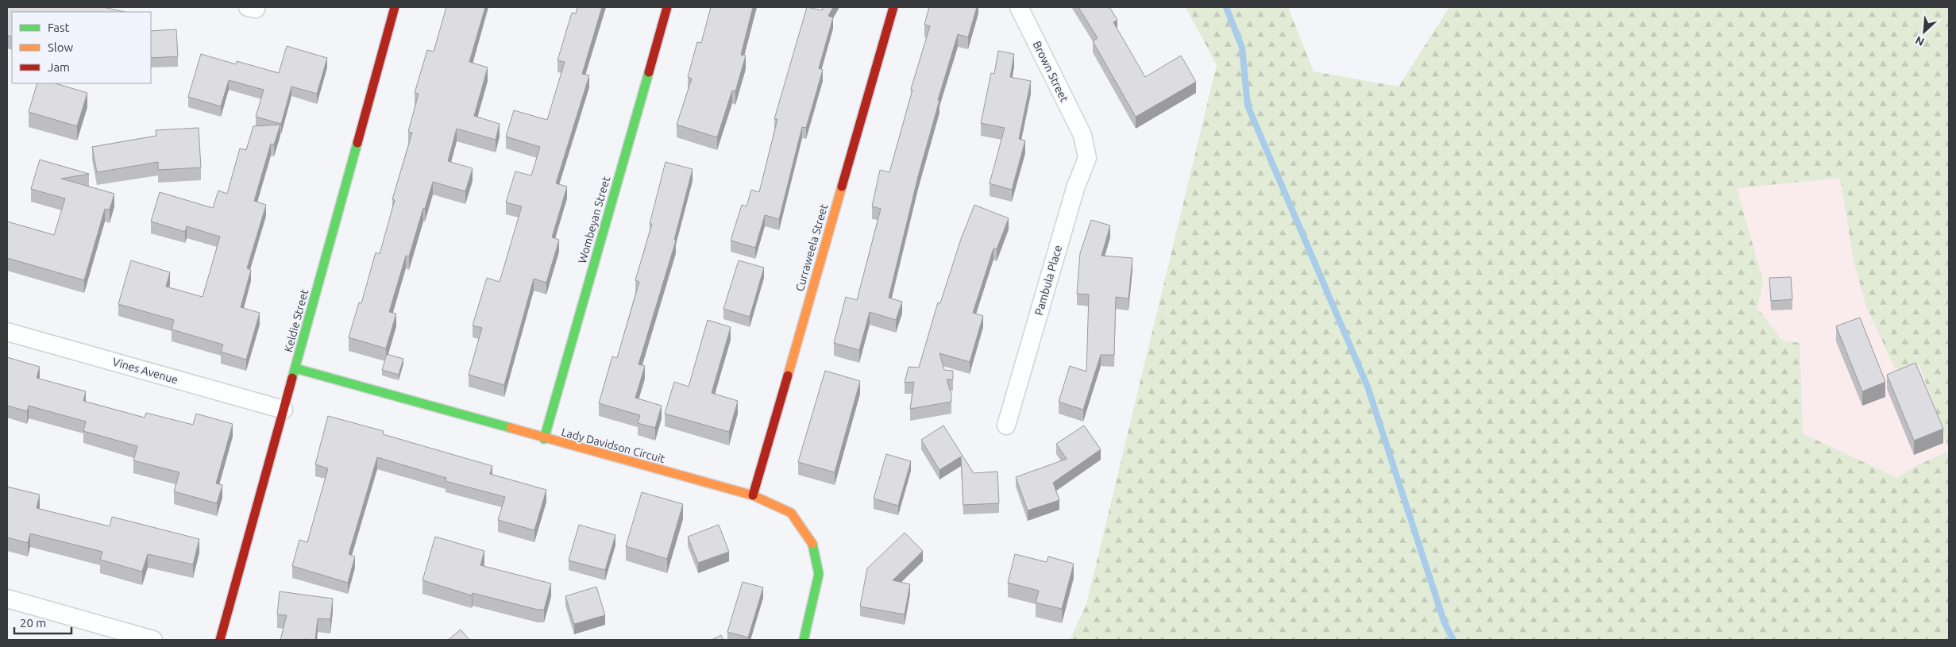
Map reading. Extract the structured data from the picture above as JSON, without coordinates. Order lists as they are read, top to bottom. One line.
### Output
{"streets":{"street":["Brown Street","Wombeyan Street","Curraweela Street","Pambula Place","Keldie Street","Vines Avenue","Lady Davidson Circuit"]},"crossings":[["Brown Street","Pambula Place"],["Wombeyan Street","Lady Davidson Circuit"],["Curraweela Street","Lady Davidson Circuit"],["Keldie Street","Vines Avenue"],["Keldie Street","Lady Davidson Circuit"]],"legend":["Fast","Slow","Jam"],"scale_bar":"20 m","north":"bottom left"}
